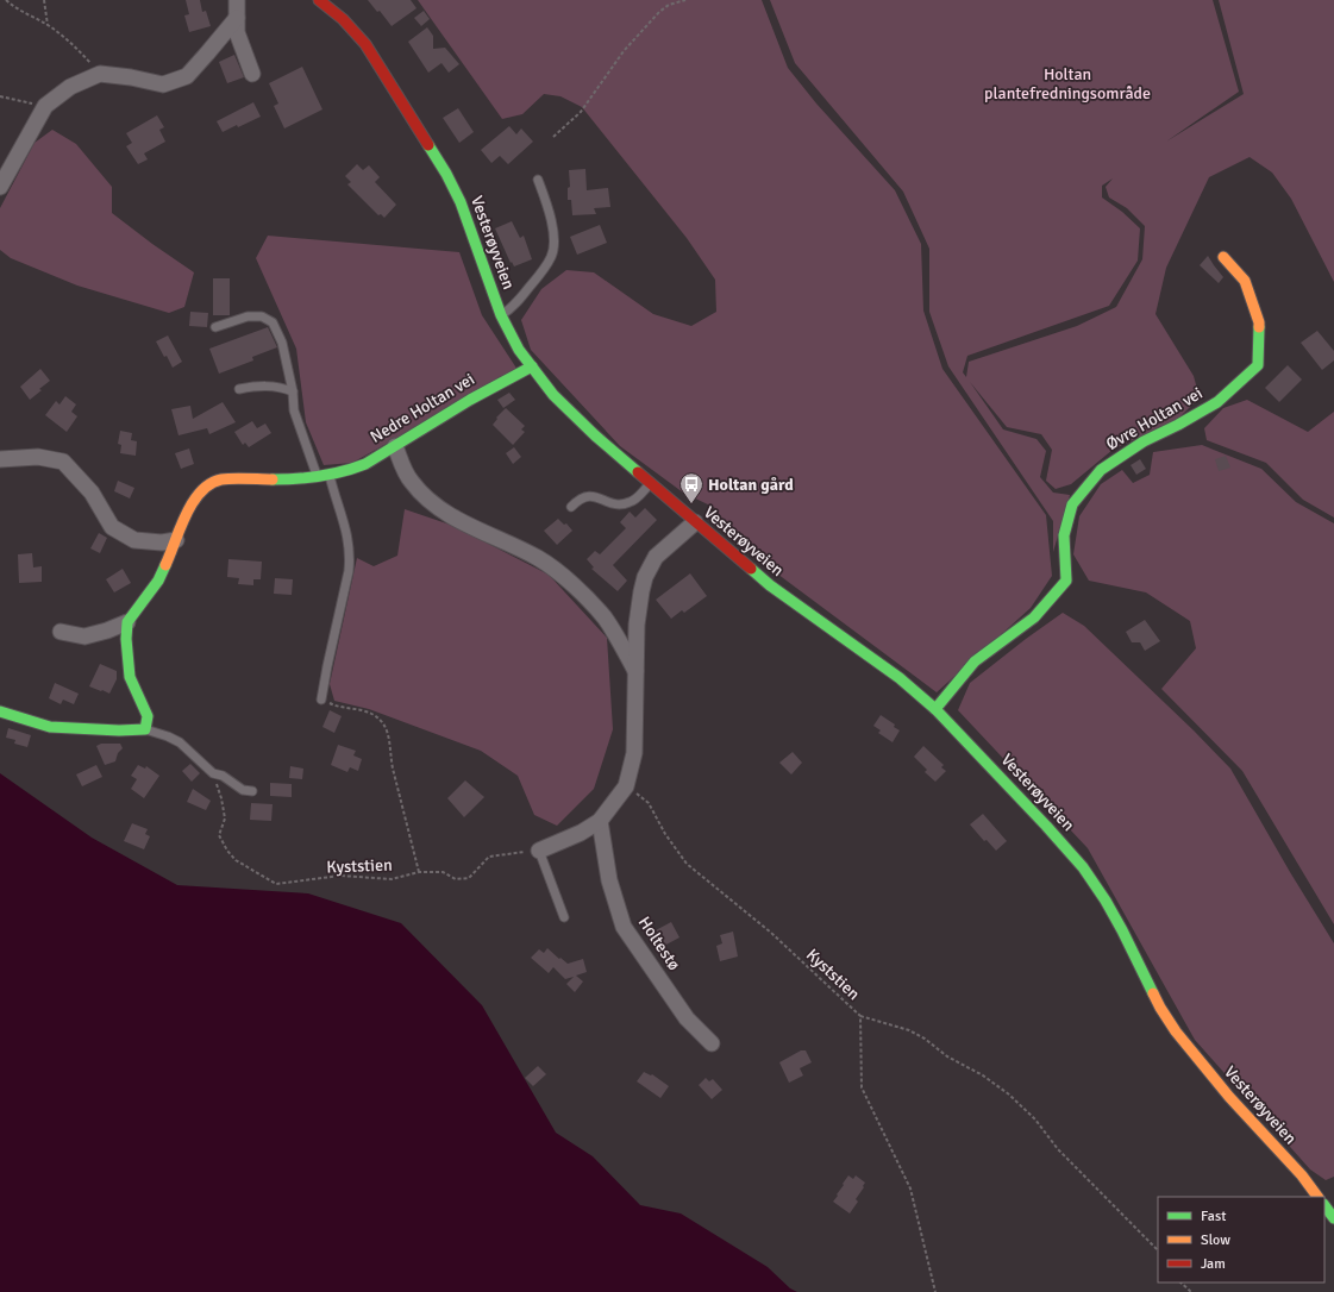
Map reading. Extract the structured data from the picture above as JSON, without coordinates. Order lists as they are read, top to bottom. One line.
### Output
{"streets":{"main road":["Vesterøyveien","Nedre Holtan vei","Øvre Holtan vei"],"street":["Holtestø"],"path":["Kyststien"]},"crossings":[["Vesterøyveien","Nedre Holtan vei"],["Vesterøyveien","Øvre Holtan vei"]],"parks":["Holtan plantefredningsområde"],"places":{"bus stop":["Holtan gård"]},"legend":["Fast","Slow","Jam"]}
